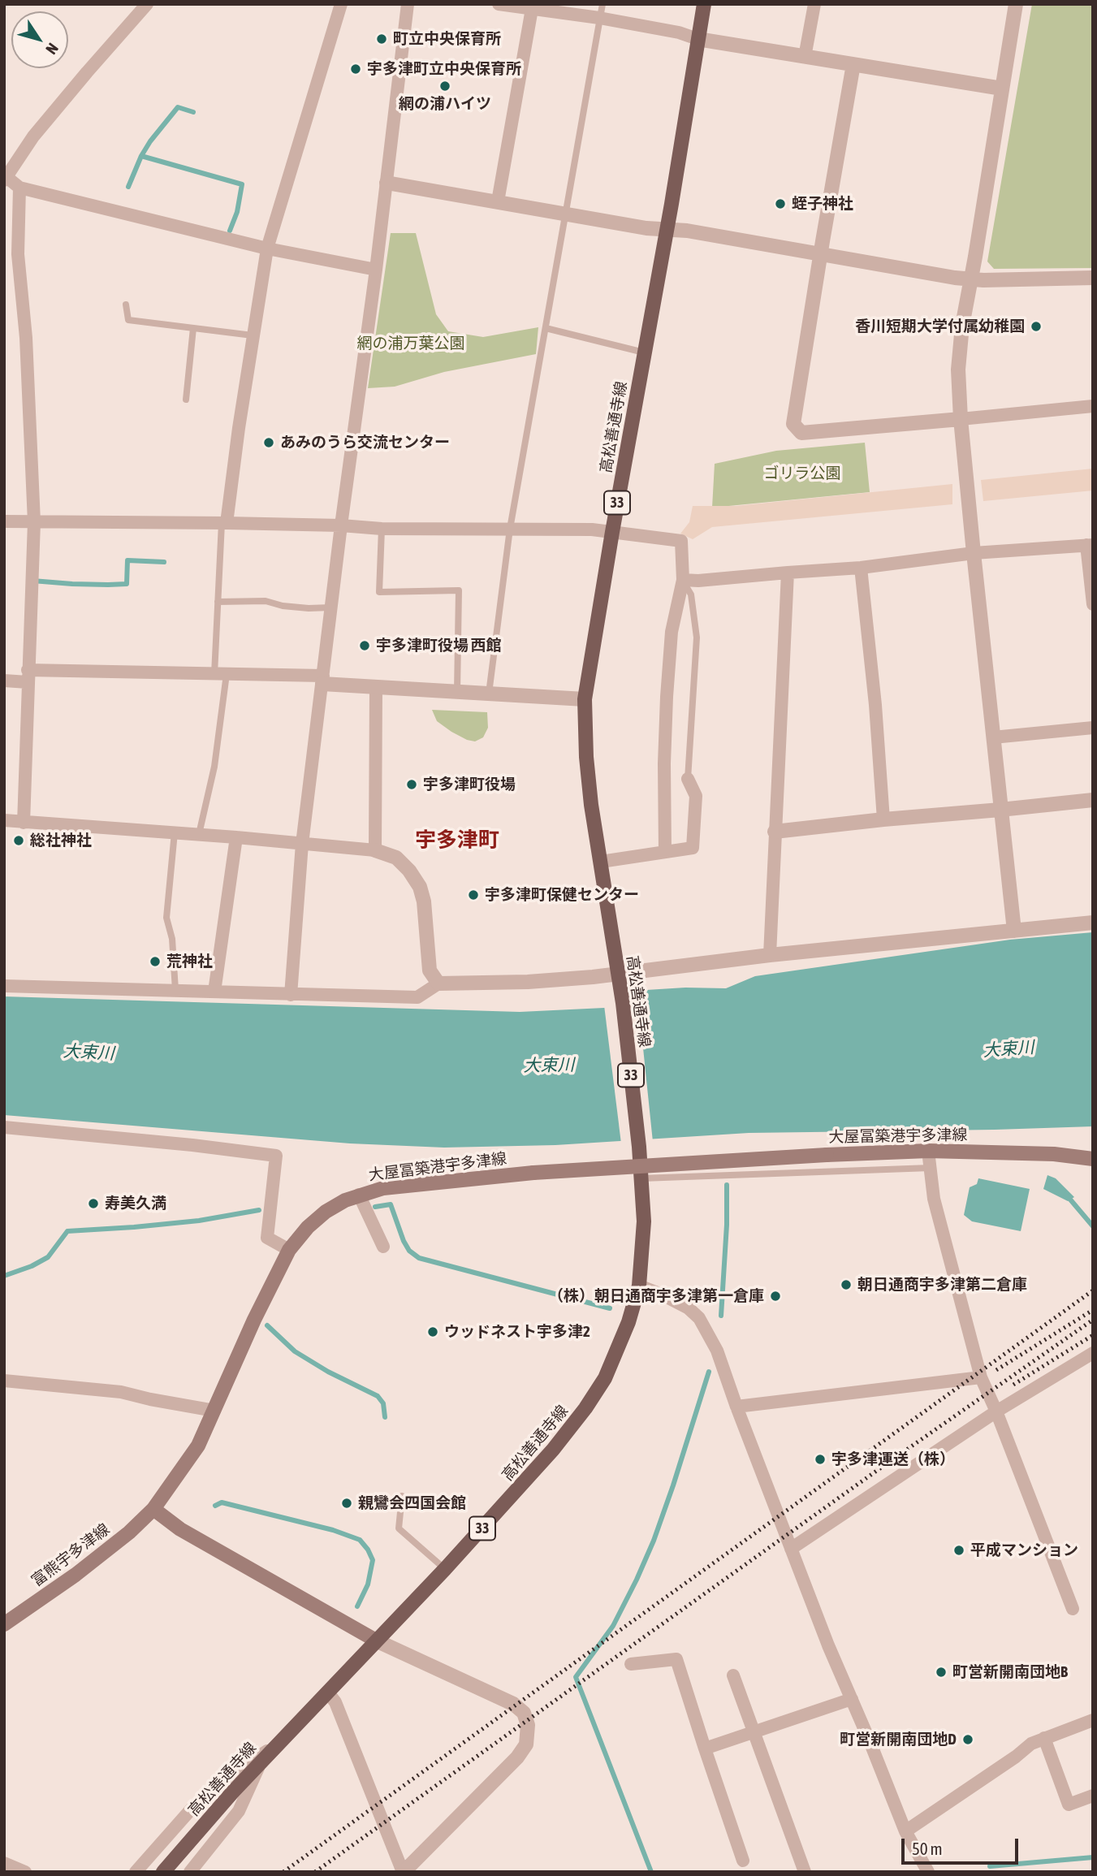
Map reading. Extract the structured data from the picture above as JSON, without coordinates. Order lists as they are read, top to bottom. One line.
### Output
{"streets":{"main road":["高松善通寺線","33","大屋冨築港宇多津線","富熊宇多津線"]},"crossings":[["大屋冨築港宇多津線","富熊宇多津線"]],"districts":["宇多津町"],"water":["大束川"],"parks":["網の浦万葉公園","ゴリラ公園"],"places":["町立中央保育所","宇多津町立中央保育所","網の浦ハイツ","蛭子神社","香川短期大学付属幼稚園","あみのうら交流センター","宇多津町役場 西館","宇多津町役場","総社神社","宇多津町保健センター","荒神社","寿美久満","朝日通商宇多津第二倉庫","（株）朝日通商宇多津第一倉庫","ウッドネスト宇多津2","宇多津運送（株）","親鸞会四国会館","平成マンション","町営新開南団地B","町営新開南団地D"],"scale_bar":"50 m","north":"bottom right"}
